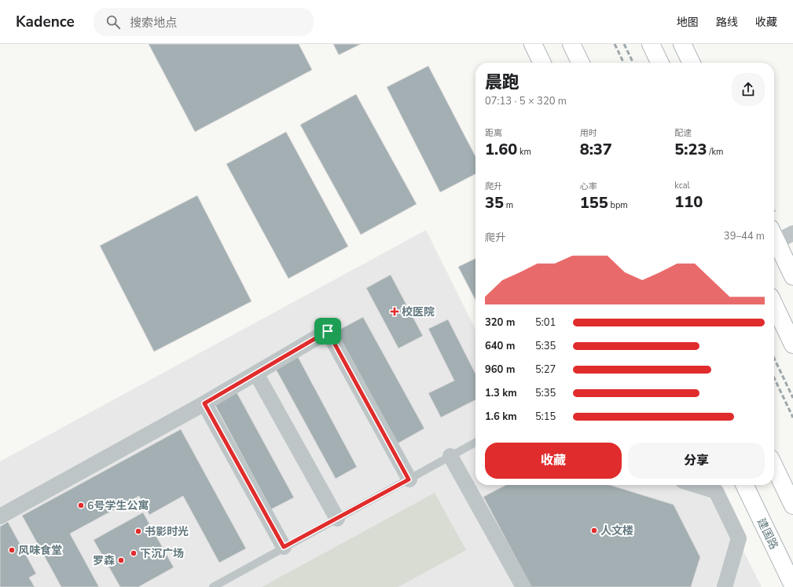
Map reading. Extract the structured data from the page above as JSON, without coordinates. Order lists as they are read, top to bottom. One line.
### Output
{"streets":{"main road":["建国路"]},"places":{"health":["校医院"],"other":["6号学生公寓","人文楼","书影时光","风味食堂","下沉广场","罗森"]},"page":{"header":"Kadence","search":"搜索地点","nav":["地图","路线","收藏"],"heading":["晨跑","07:13 · 5 × 320 m"],"stats":[["距离","1.60 km"],["用时","8:37"],["配速","5:23 /km"],["爬升","35 m"],["心率","155 bpm"],["kcal","110"]],"chart":["爬升","39–44 m"],"list":[{"name":"320 m","note":"5:01"},{"name":"640 m","note":"5:35"},{"name":"960 m","note":"5:27"},{"name":"1.3 km","note":"5:35"},{"name":"1.6 km","note":"5:15"}],"buttons":["收藏","分享"]}}
